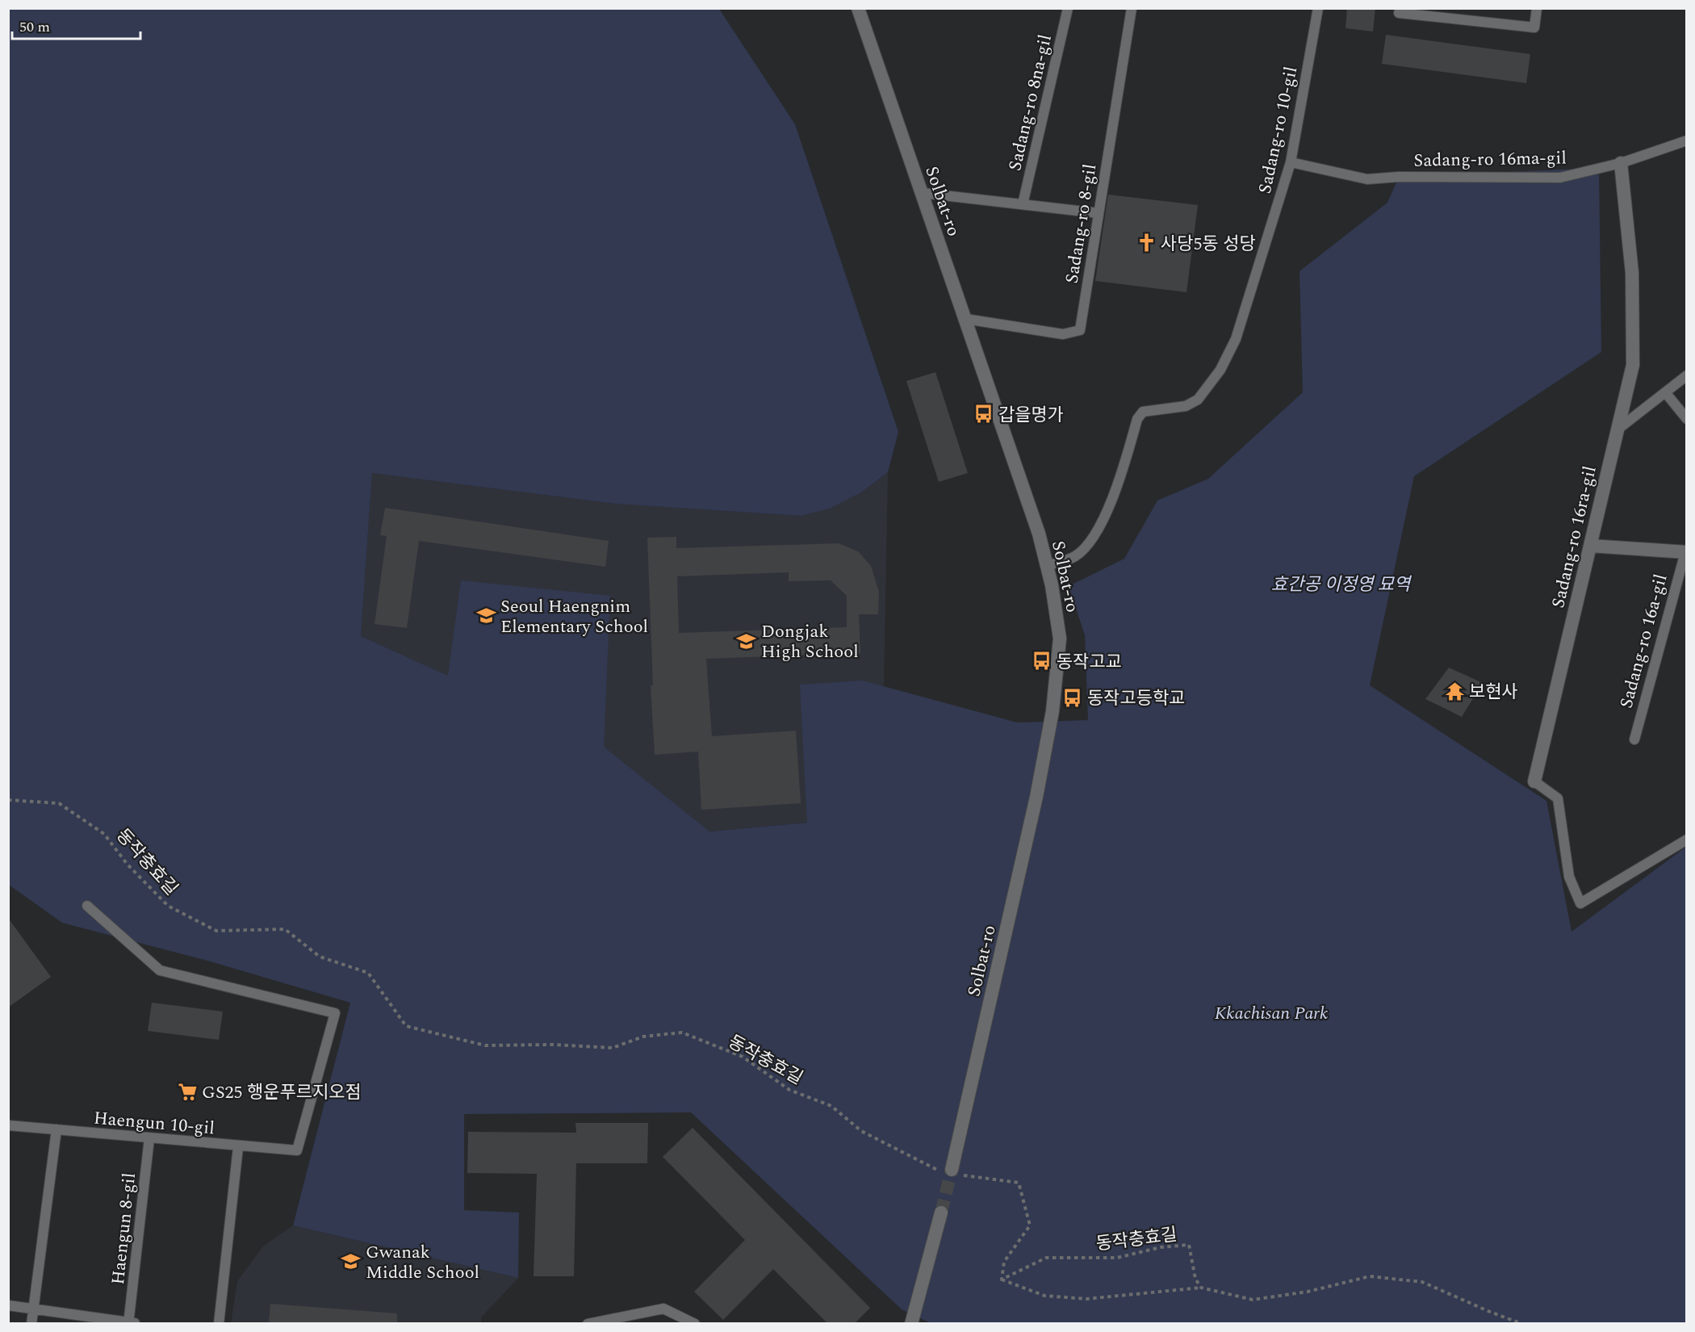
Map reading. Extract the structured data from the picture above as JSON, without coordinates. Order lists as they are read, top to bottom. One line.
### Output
{"streets":{"street":["Solbat-ro","Sadang-ro 16ra-gil","Sadang-ro 16a-gil"],"lane":["Sadang-ro 8na-gil","Sadang-ro 10-gil","Sadang-ro 16ma-gil","Sadang-ro 8-gil","Haengun 10-gil","Haengun 8-gil"],"path":["동작충효길"]},"crossings":[["Sadang-ro 10-gil","Sadang-ro 16ma-gil"],["Sadang-ro 10-gil","Solbat-ro"],["Sadang-ro 16ma-gil","Sadang-ro 16ra-gil"],["Solbat-ro","Sadang-ro 8-gil"],["Solbat-ro","동작충효길"],["Sadang-ro 16ra-gil","Sadang-ro 16a-gil"],["Haengun 10-gil","Haengun 8-gil"]],"parks":["효간공 이정영 묘역","Kkachisan Park"],"places":{"church":["사당5동 성당"],"bus stop":["갑을명가","동작고교","동작고등학교"],"school or university":["Seoul Haengnim Elementary School","Dongjak High School","Gwanak Middle School"],"temple":["보현사"],"supermarket":["GS25 행운푸르지오점"]},"scale_bar":"50 m"}
